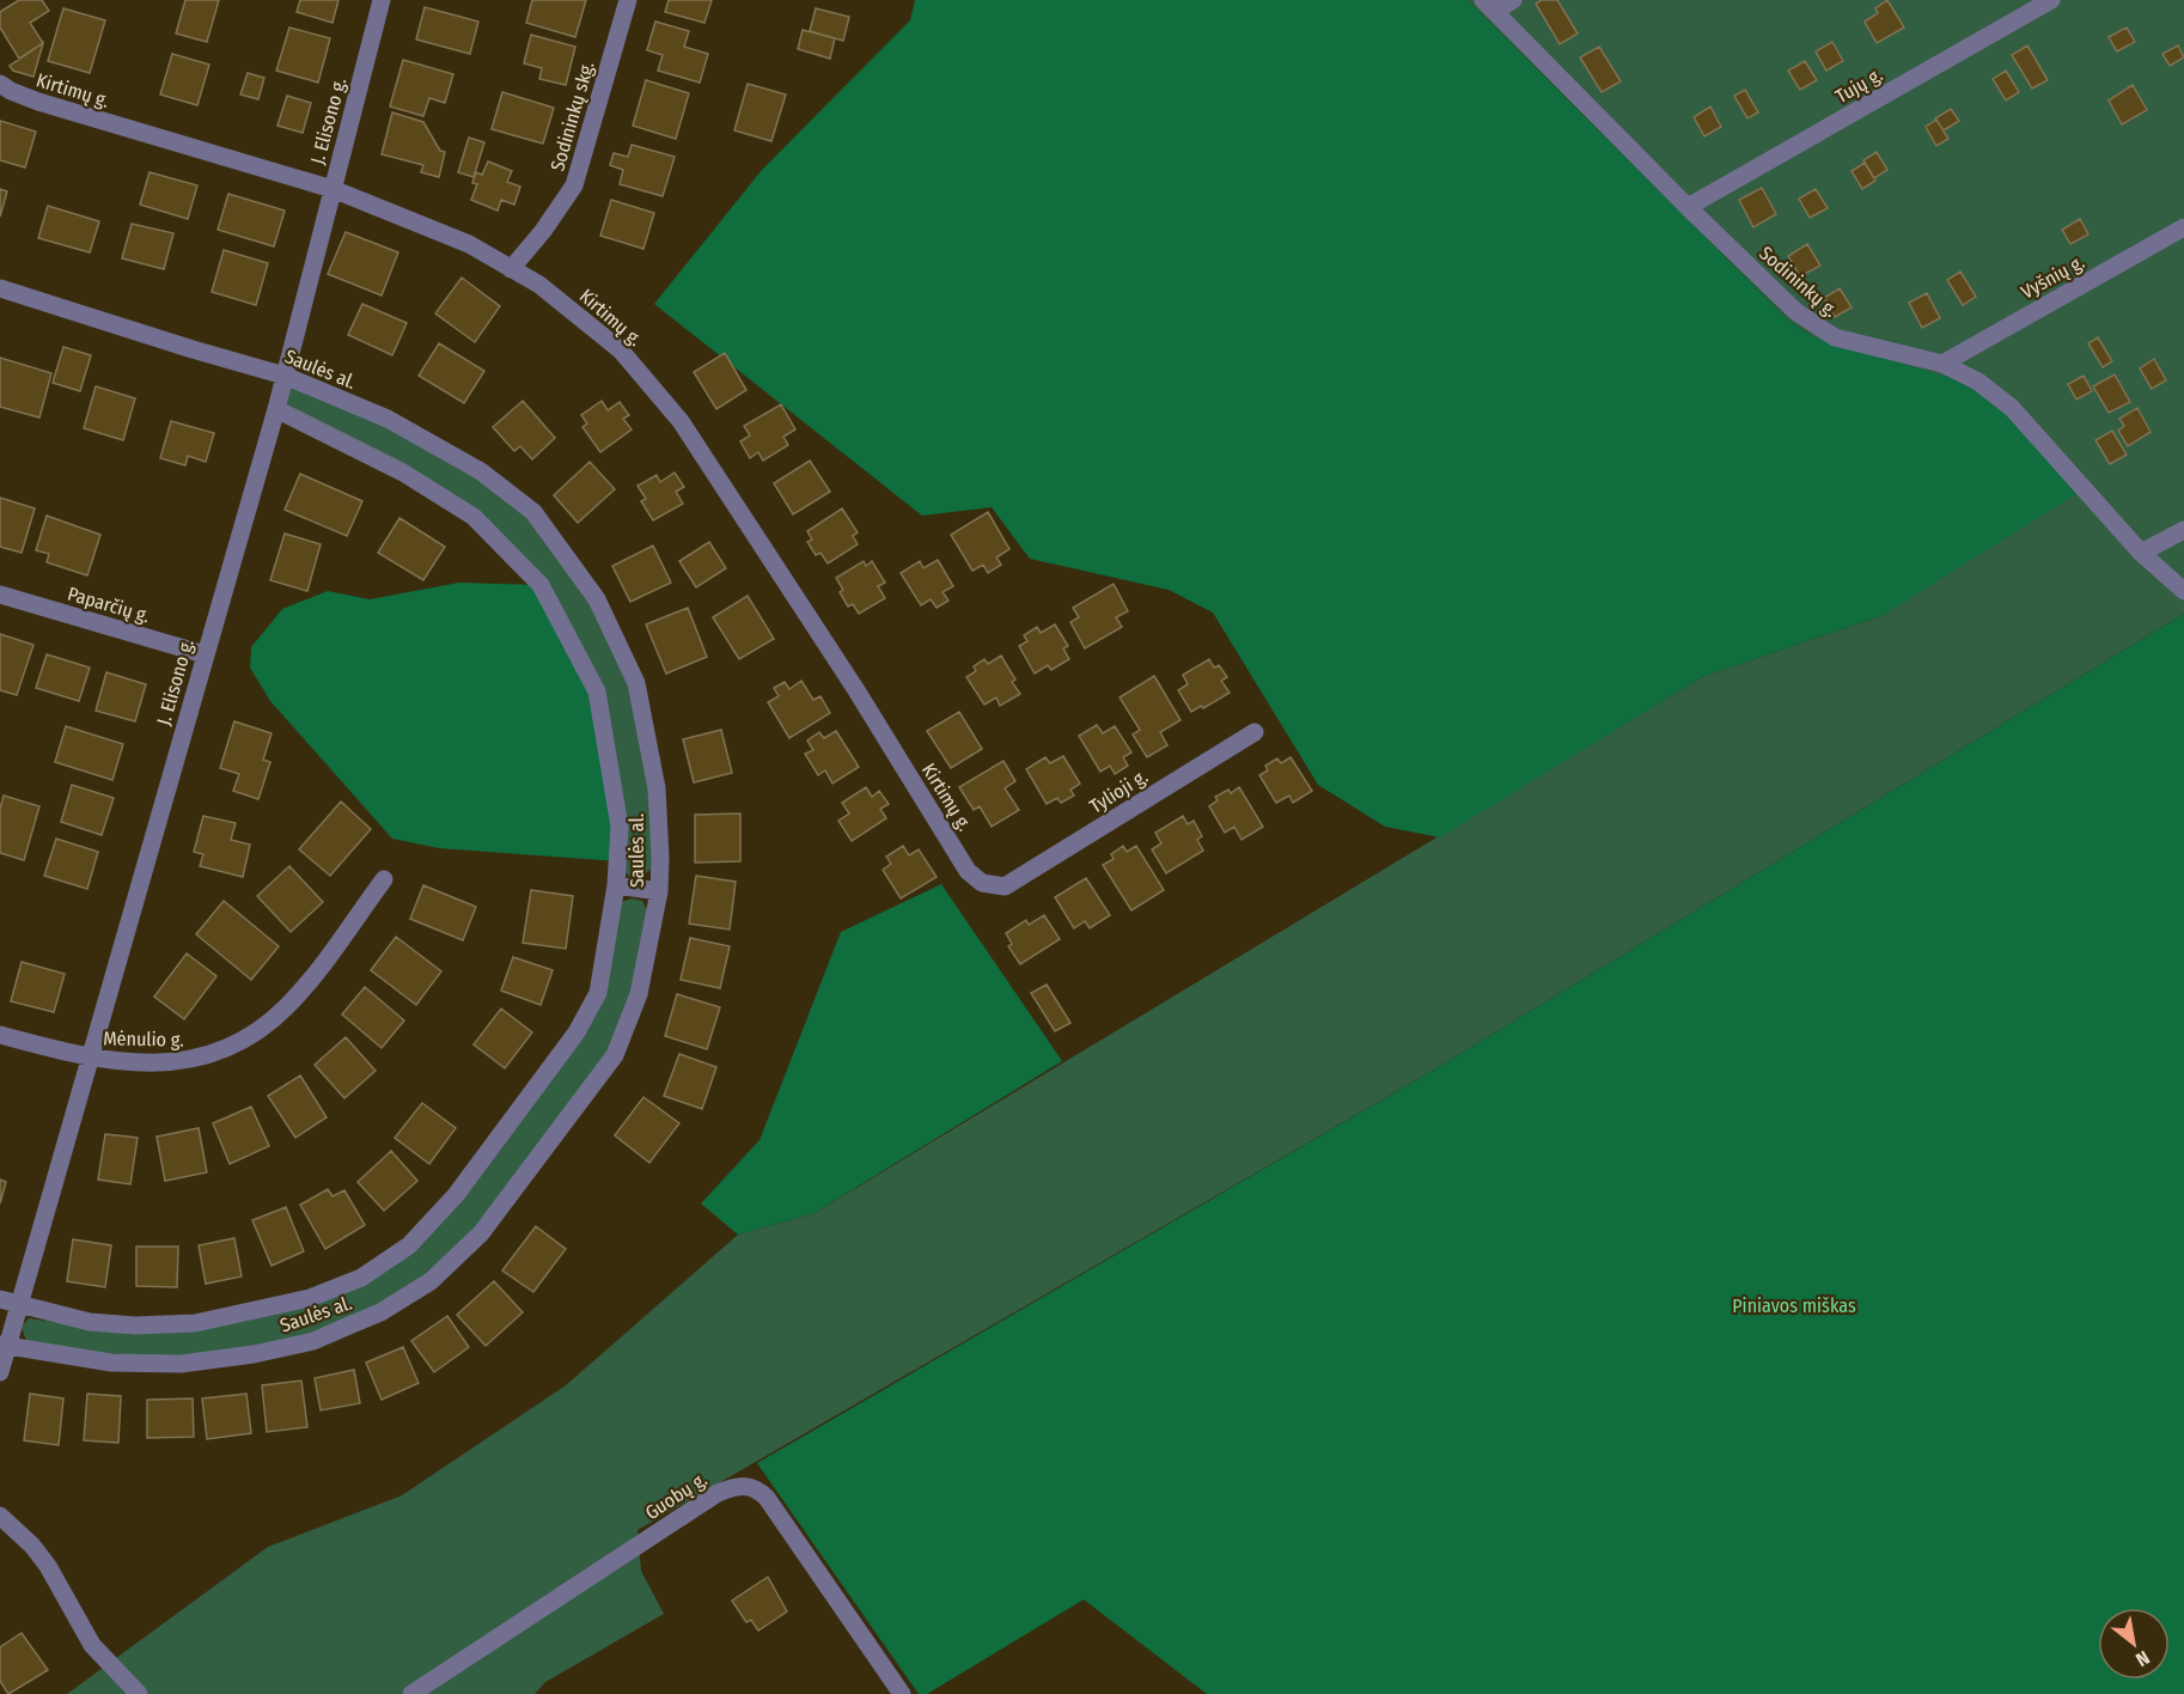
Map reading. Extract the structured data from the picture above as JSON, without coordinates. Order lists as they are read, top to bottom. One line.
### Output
{"streets":{"street":["Tujų g.","Kirtimų g.","Sodininkų skg.","J. Elisono g.","Vyšnių g.","Sodininkų g.","Saulės al.","Paparčių g.","Tylioji g.","Mėnulio g.","Guobų g."]},"crossings":[["Tujų g.","Sodininkų g."],["Kirtimų g.","Sodininkų skg."],["Kirtimų g.","J. Elisono g."],["Kirtimų g.","Tylioji g."],["J. Elisono g.","Saulės al."],["J. Elisono g.","Paparčių g."],["J. Elisono g.","Mėnulio g."],["Vyšnių g.","Sodininkų g."]],"parks":["Piniavos miškas"],"north":"bottom right"}
